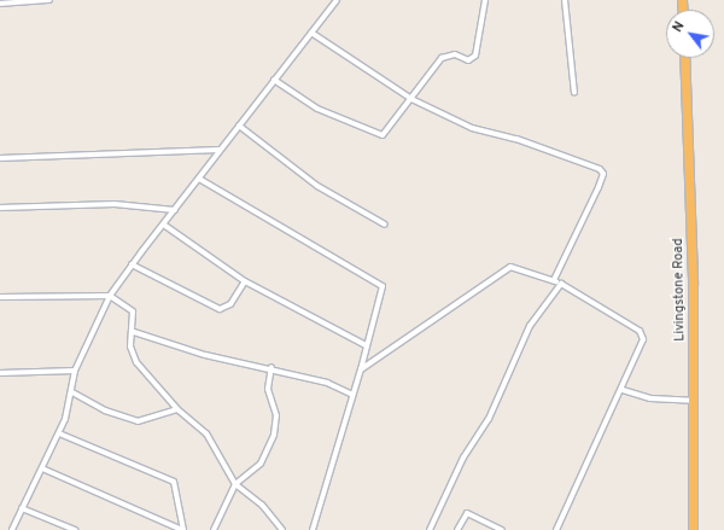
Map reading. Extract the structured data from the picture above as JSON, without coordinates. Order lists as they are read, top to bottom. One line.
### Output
{"streets":{"highway":["Livingstone Road"]},"north":"top left"}
